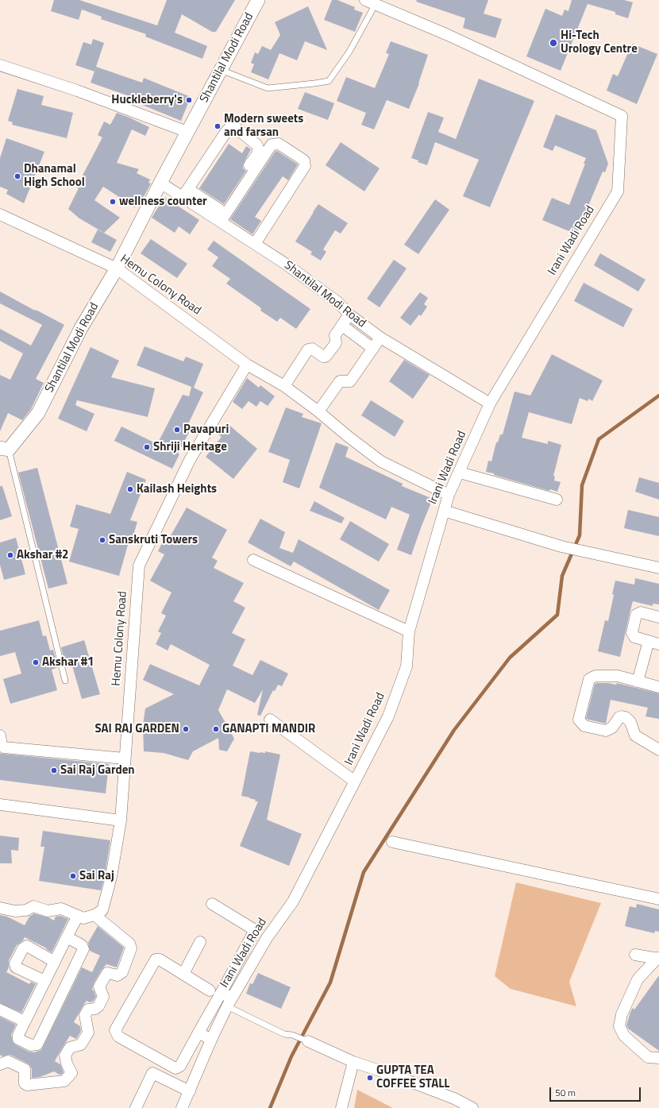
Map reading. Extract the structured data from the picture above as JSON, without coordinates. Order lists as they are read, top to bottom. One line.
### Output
{"streets":{"street":["Shantilal Modi Road","Irani Wadi Road","Hemu Colony Road"]},"crossings":[["Shantilal Modi Road","Irani Wadi Road"],["Shantilal Modi Road","Hemu Colony Road"],["Irani Wadi Road","Hemu Colony Road"]],"places":["Hi-Tech Urology Centre","Huckleberry's","Modern sweets and farsan","Dhanamal High School","wellness counter","Pavapuri","Shriji Heritage","Kailash Heights","Sanskruti Towers","Akshar #2","Akshar #1","SAI RAJ GARDEN","GANAPTI MANDIR","Sai Raj Garden","Sai Raj","GUPTA TEA COFFEE STALL"],"scale_bar":"50 m"}
